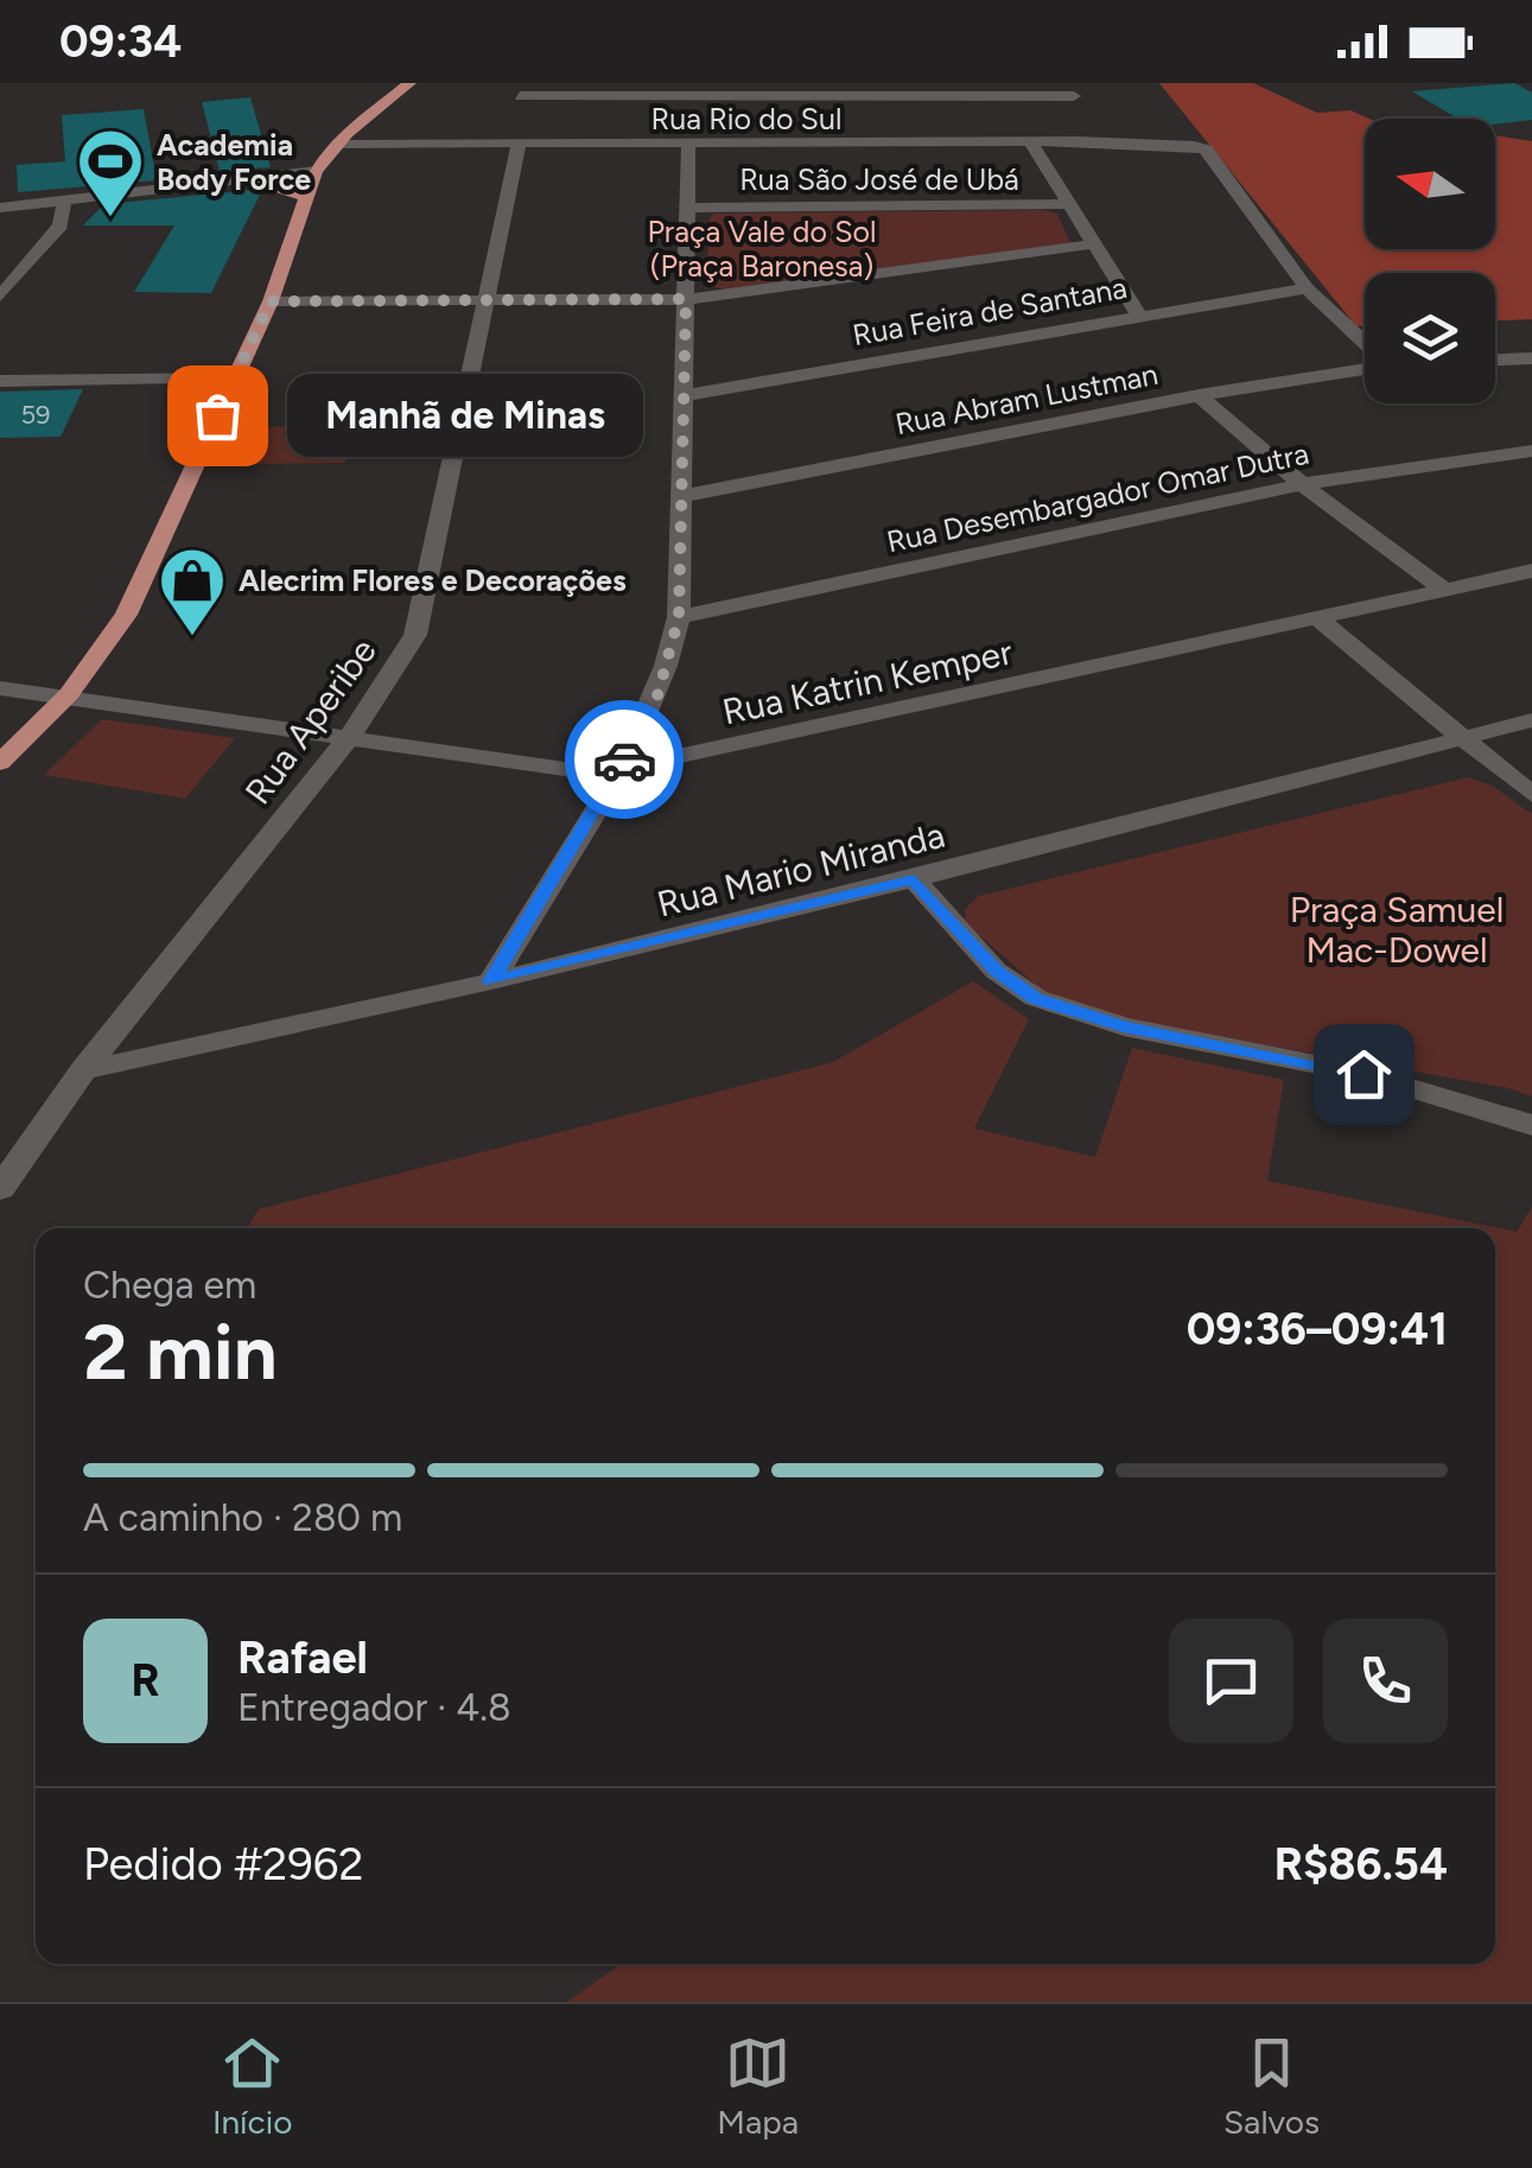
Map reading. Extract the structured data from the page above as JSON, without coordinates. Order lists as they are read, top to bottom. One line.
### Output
{"streets":{"street":["Rua Rio do Sul","Rua São José de Ubá","Rua Feira de Santana","Rua Abram Lustman","Rua Desembargador Omar Dutra","Rua Katrin Kemper","Rua Aperibe","Rua Mario Miranda"]},"crossings":[["Rua Rio do Sul","Rua Feira de Santana"],["Rua Rio do Sul","Rua Aperibe"],["Rua Katrin Kemper","Rua Aperibe"],["Rua Aperibe","Rua Mario Miranda"]],"parks":["Praça Vale do Sol (Praça Baronesa)","Praça Samuel Mac-Dowel"],"places":{"sports":["Academia Body Force"],"other":["Manhã de Minas"],"shop":["Alecrim Flores e Decorações"]},"house_numbers":["59"],"north":"left","page":{"status":"09:34","bubble":"Manhã de Minas","heading":["2 min","Chega em","09:36–09:41"],"panel":["Rafael","Entregador · 4.8","Pedido #2962","R$86.54"],"bar":"A caminho · 280 m","round":"R","tabs":["Início","Mapa","Salvos"]}}
